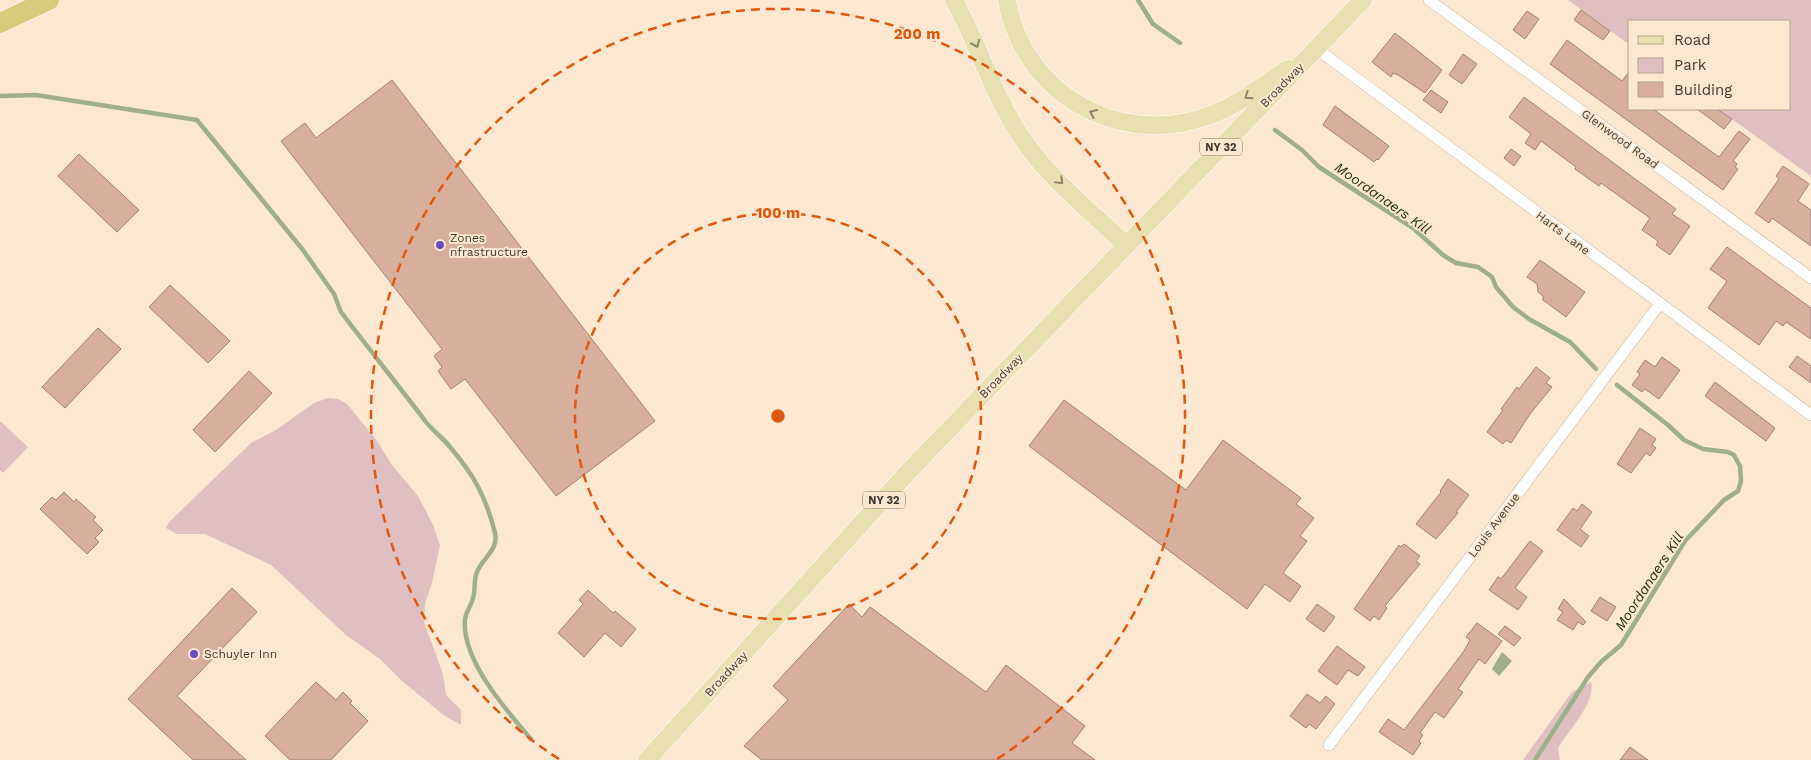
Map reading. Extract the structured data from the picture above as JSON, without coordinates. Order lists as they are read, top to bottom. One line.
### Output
{"streets":{"main road":["Broadway","NY 32"],"street":["Glenwood Road","Harts Lane","Louis Avenue"]},"crossings":[["Broadway","Harts Lane"],["Harts Lane","Louis Avenue"]],"water":["Moordanaers Kill"],"places":["Zones nfrastructure","Schuyler Inn"],"legend":["Road","Park","Building"],"rings":["200 m","100 m"]}
